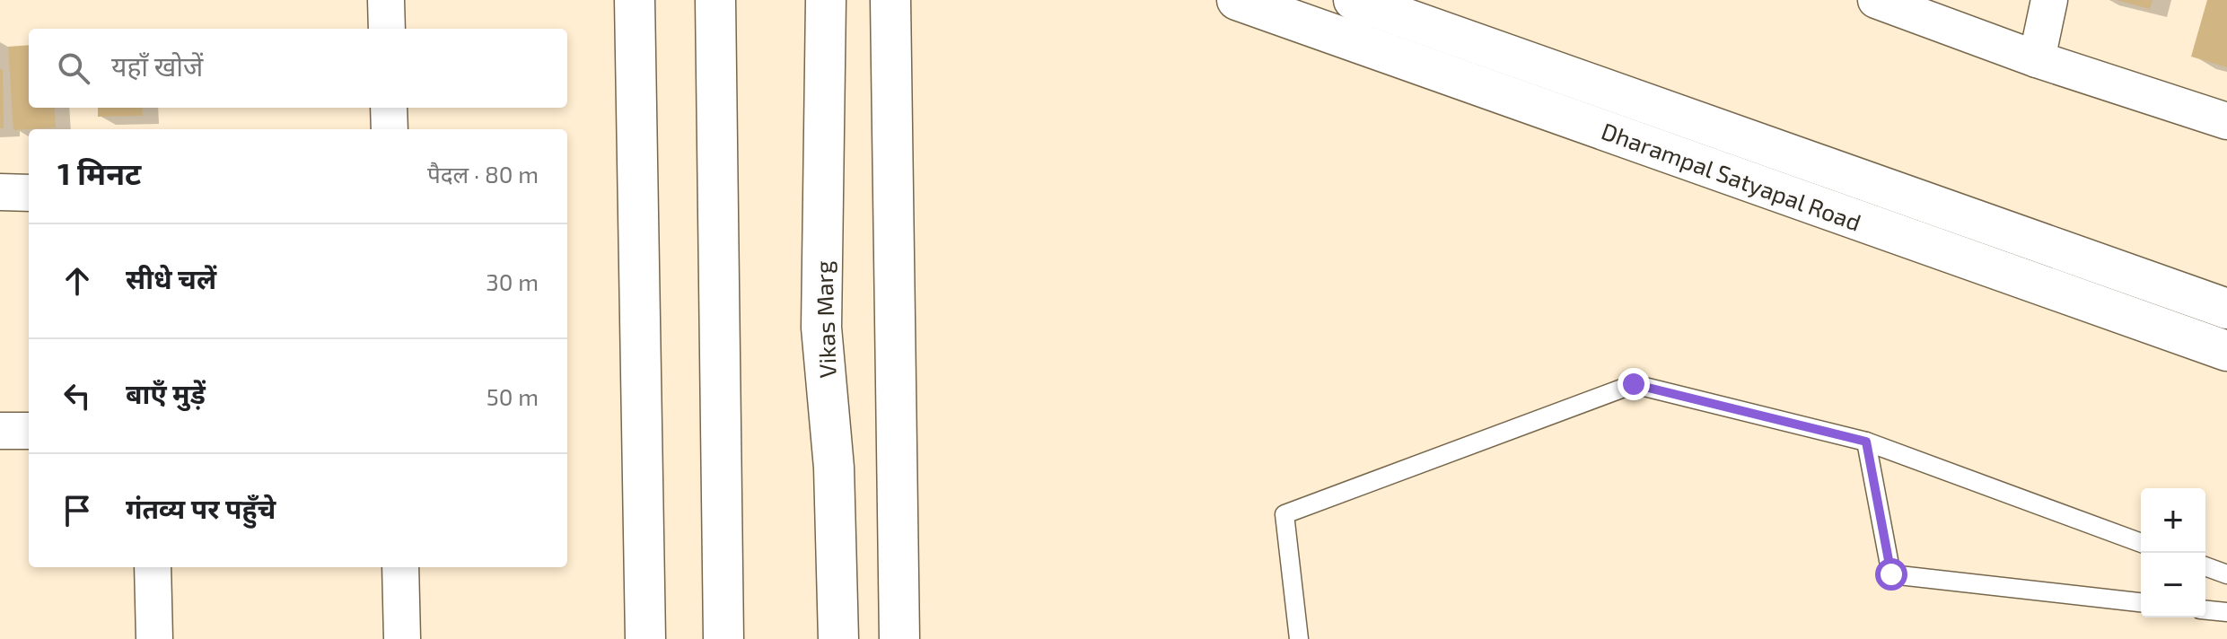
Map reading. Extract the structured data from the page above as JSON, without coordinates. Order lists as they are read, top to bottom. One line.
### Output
{"streets":{"street":["Dharampal Satyapal Road","Vikas Marg"]},"page":{"search":"यहाँ खोजें","heading":["1 मिनट","पैदल · 80 m"],"list":[["सीधे चलें","30 m"],["बाएँ मुड़ें","50 m"],"गंतव्य पर पहुँचे"],"map_buttons":["+","−"]}}
